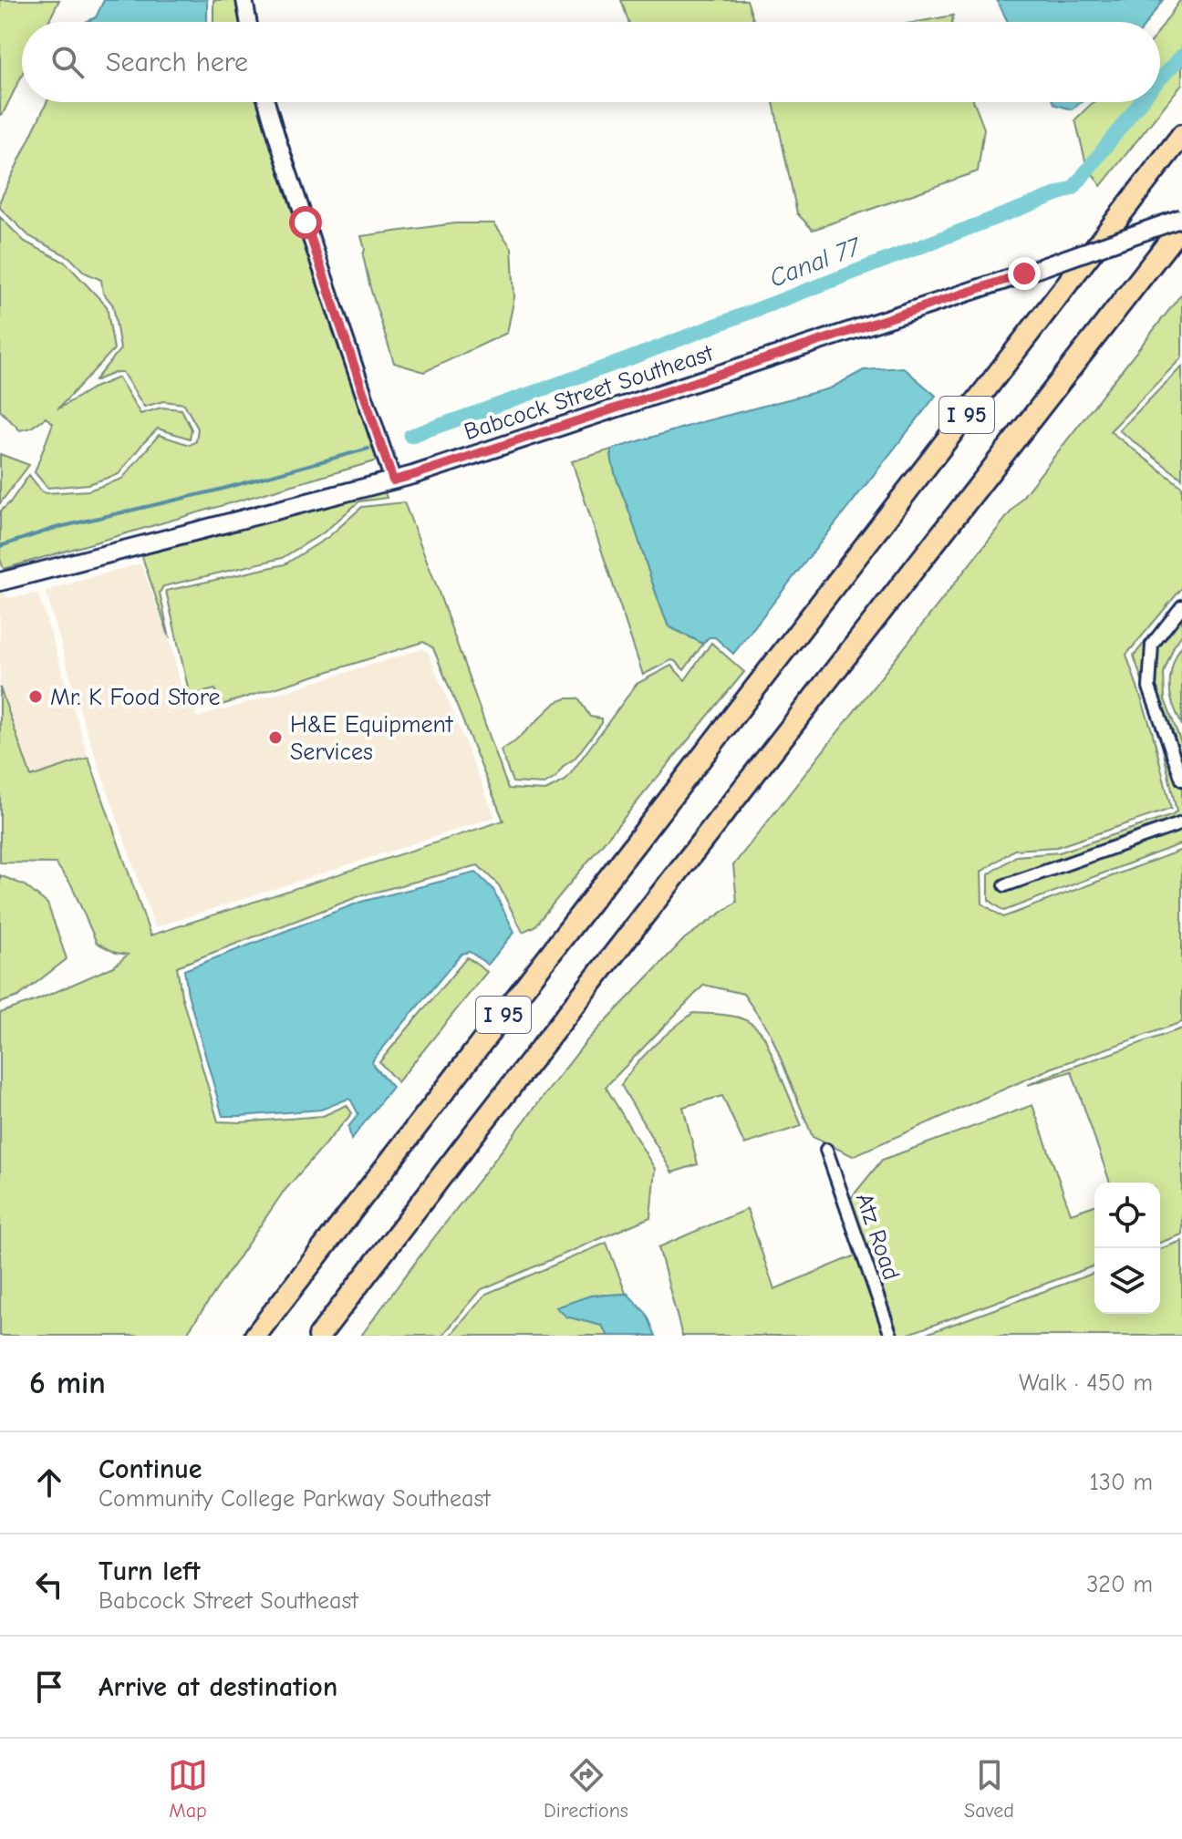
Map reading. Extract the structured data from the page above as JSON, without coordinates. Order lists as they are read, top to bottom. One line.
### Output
{"streets":{"highway":["I 95"],"main road":["Babcock Street Southeast"],"street":["Atz Road"]},"water":["Canal 77"],"places":["Mr. K Food Store","H&E Equipment Services"],"page":{"search":"Search here","heading":["6 min","Walk · 450 m"],"list":[["Continue","Community College Parkway Southeast","130 m"],["Turn left","Babcock Street Southeast","320 m"],"Arrive at destination"],"nav":["Map","Directions","Saved"]}}
